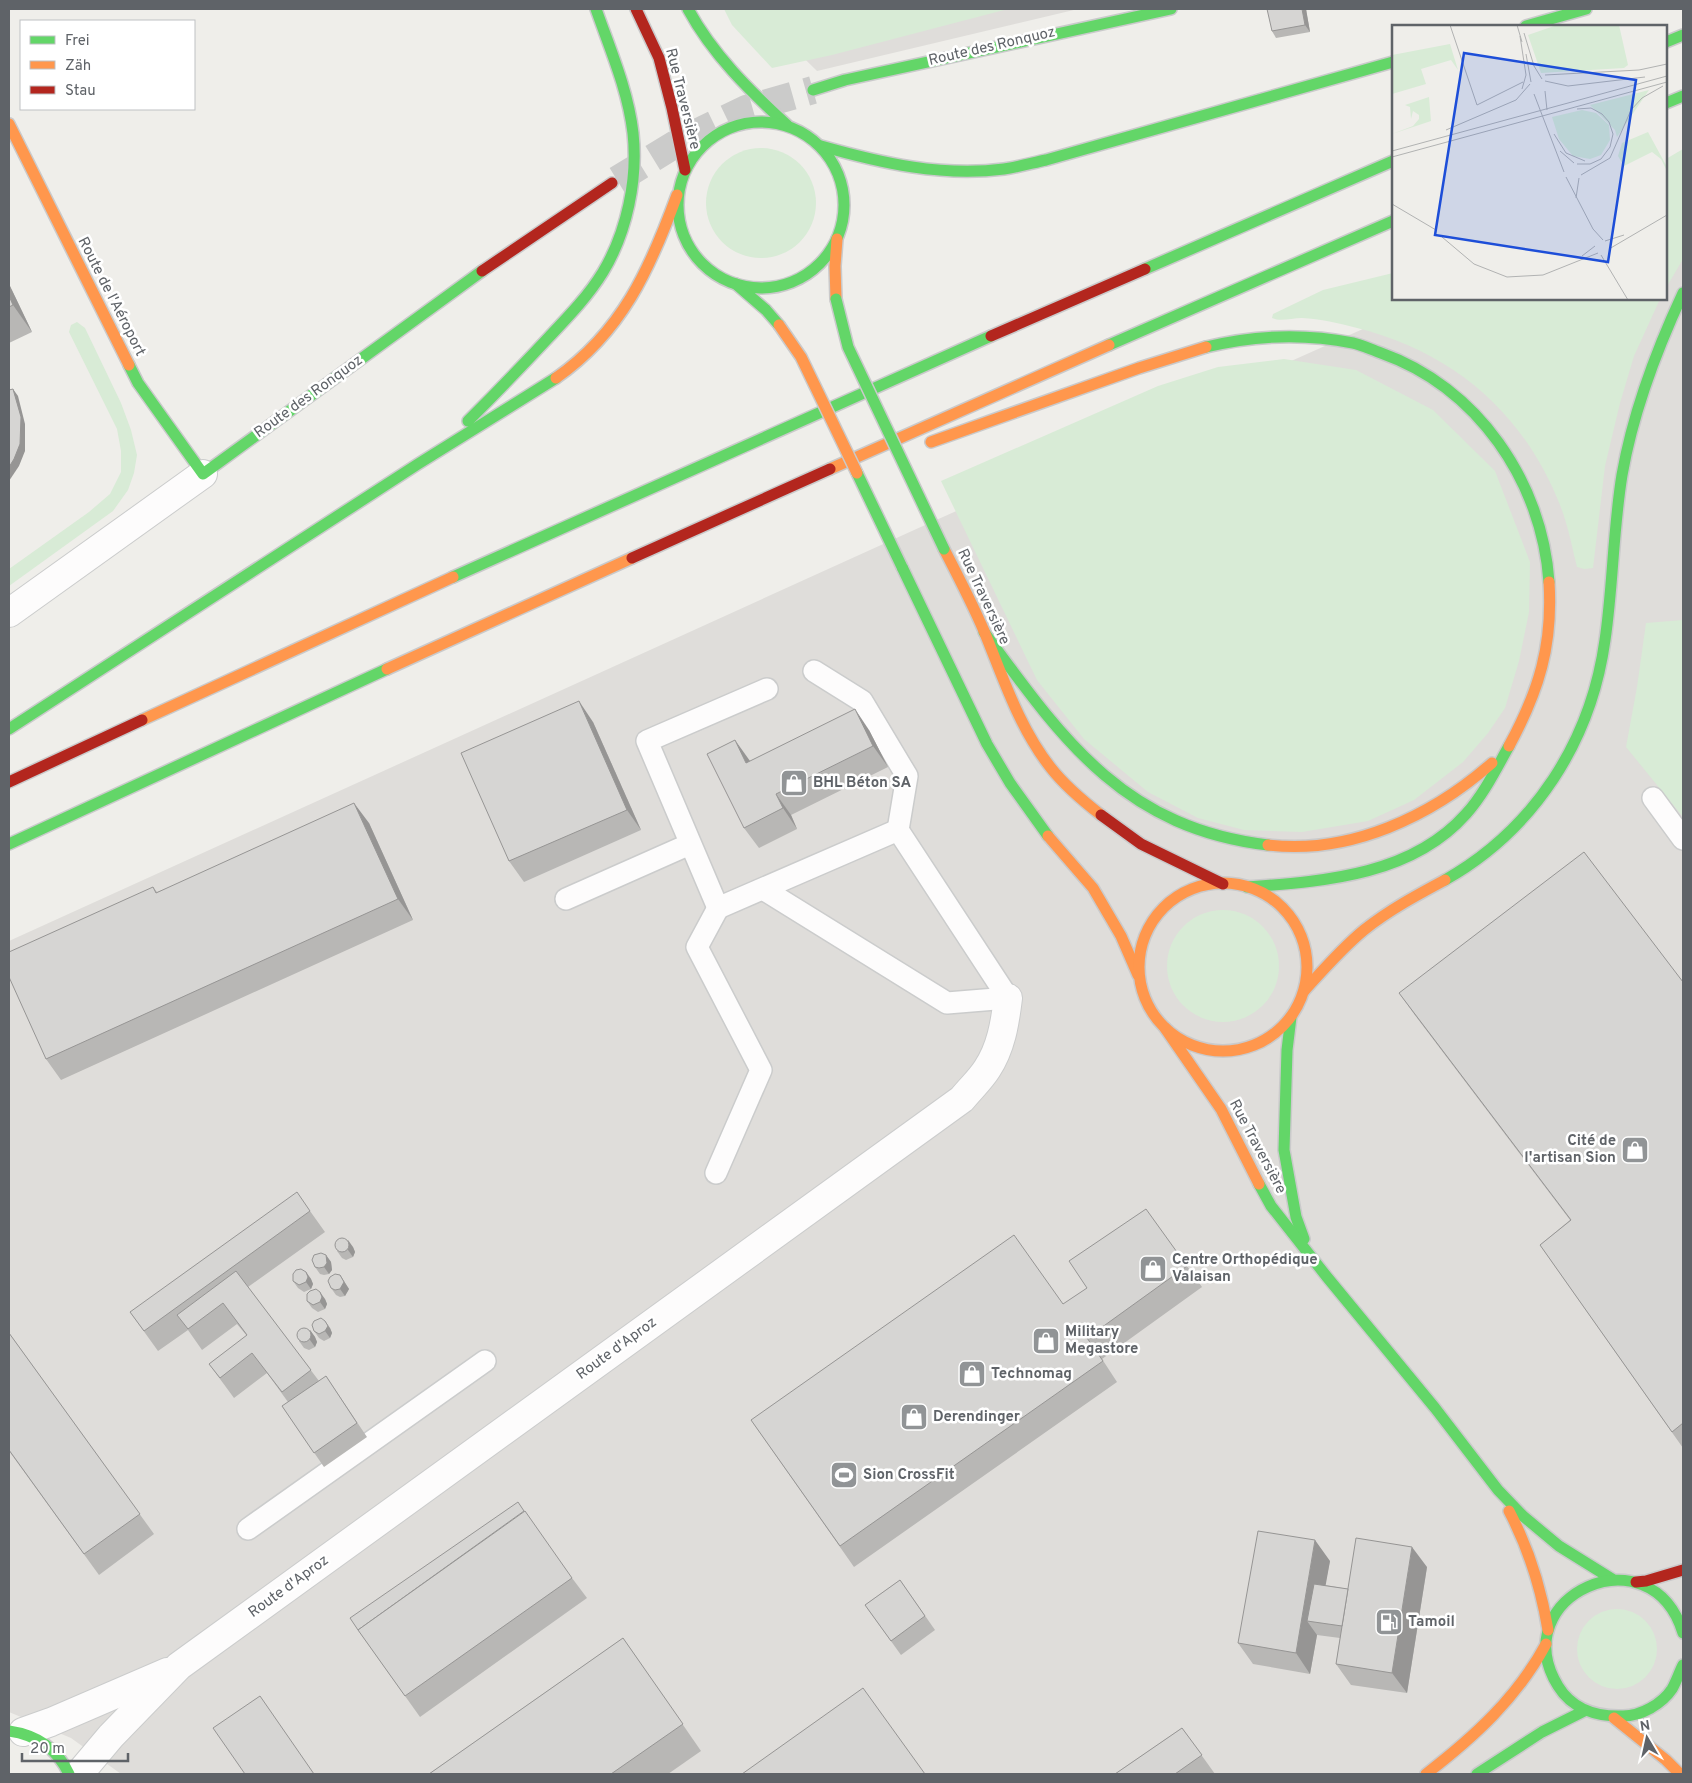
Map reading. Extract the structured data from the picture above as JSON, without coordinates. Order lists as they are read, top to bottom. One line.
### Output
{"streets":{"main road":["Route des Ronquoz","Rue Traversière","Route de l'Aéroport"],"street":["Route d'Aproz"]},"crossings":[["Route des Ronquoz","Route de l'Aéroport"]],"places":{"shop":["BHL Béton SA","Cité de l'artisan Sion","Centre Orthopédique Valaisan","Military Megastore","Technomag","Derendinger"],"sports":["Sion CrossFit"],"fuel station":["Tamoil"]},"legend":["Frei","Zäh","Stau"],"scale_bar":"20 m","north":"top"}
